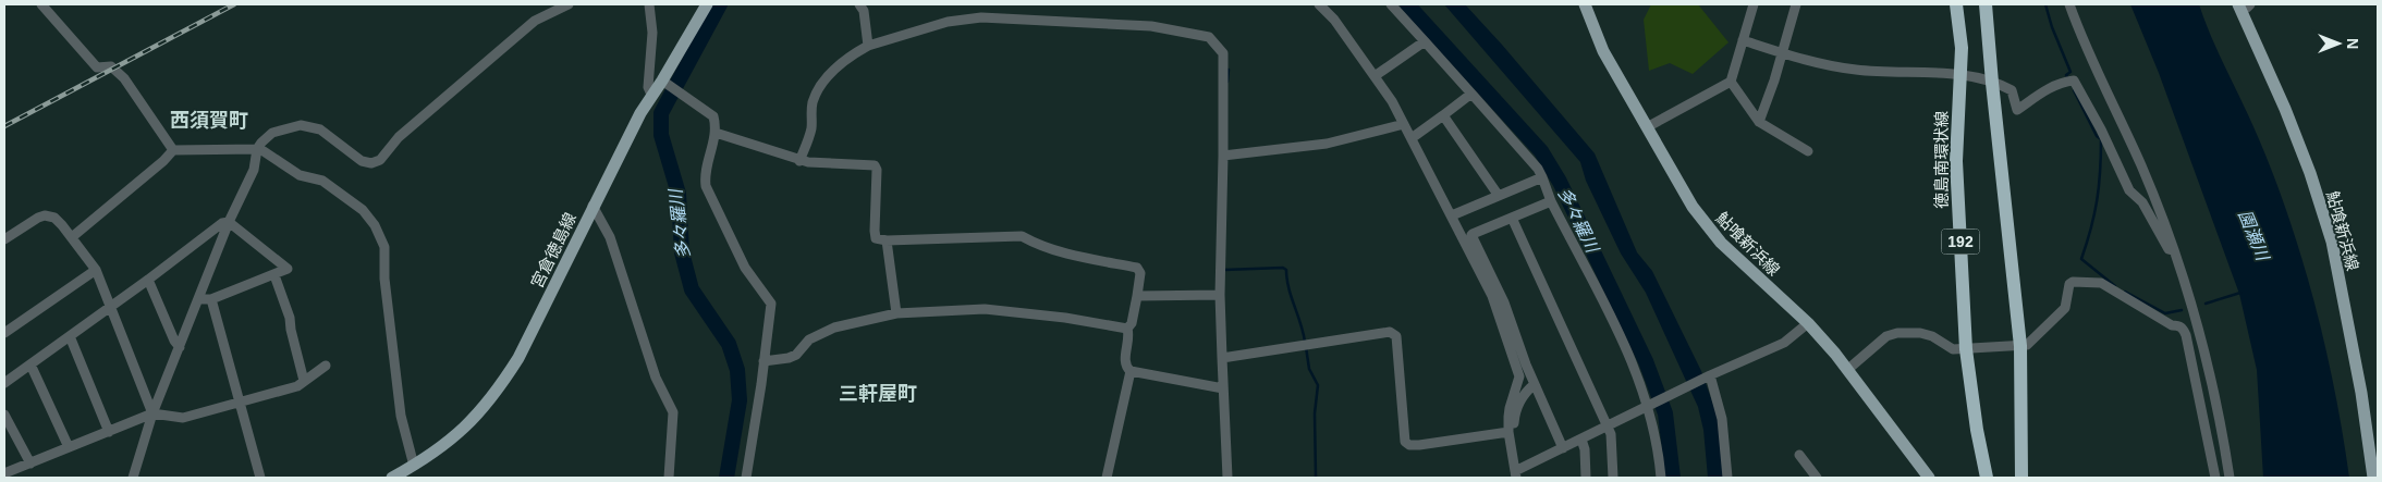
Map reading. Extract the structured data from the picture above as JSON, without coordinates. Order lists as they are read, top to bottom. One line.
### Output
{"streets":{"highway":["徳島南環状線","192"],"main road":["鮎喰新浜線","宮倉徳島線"]},"districts":["西須賀町","三軒屋町"],"water":["多々羅川","園瀬川"],"north":"right"}
